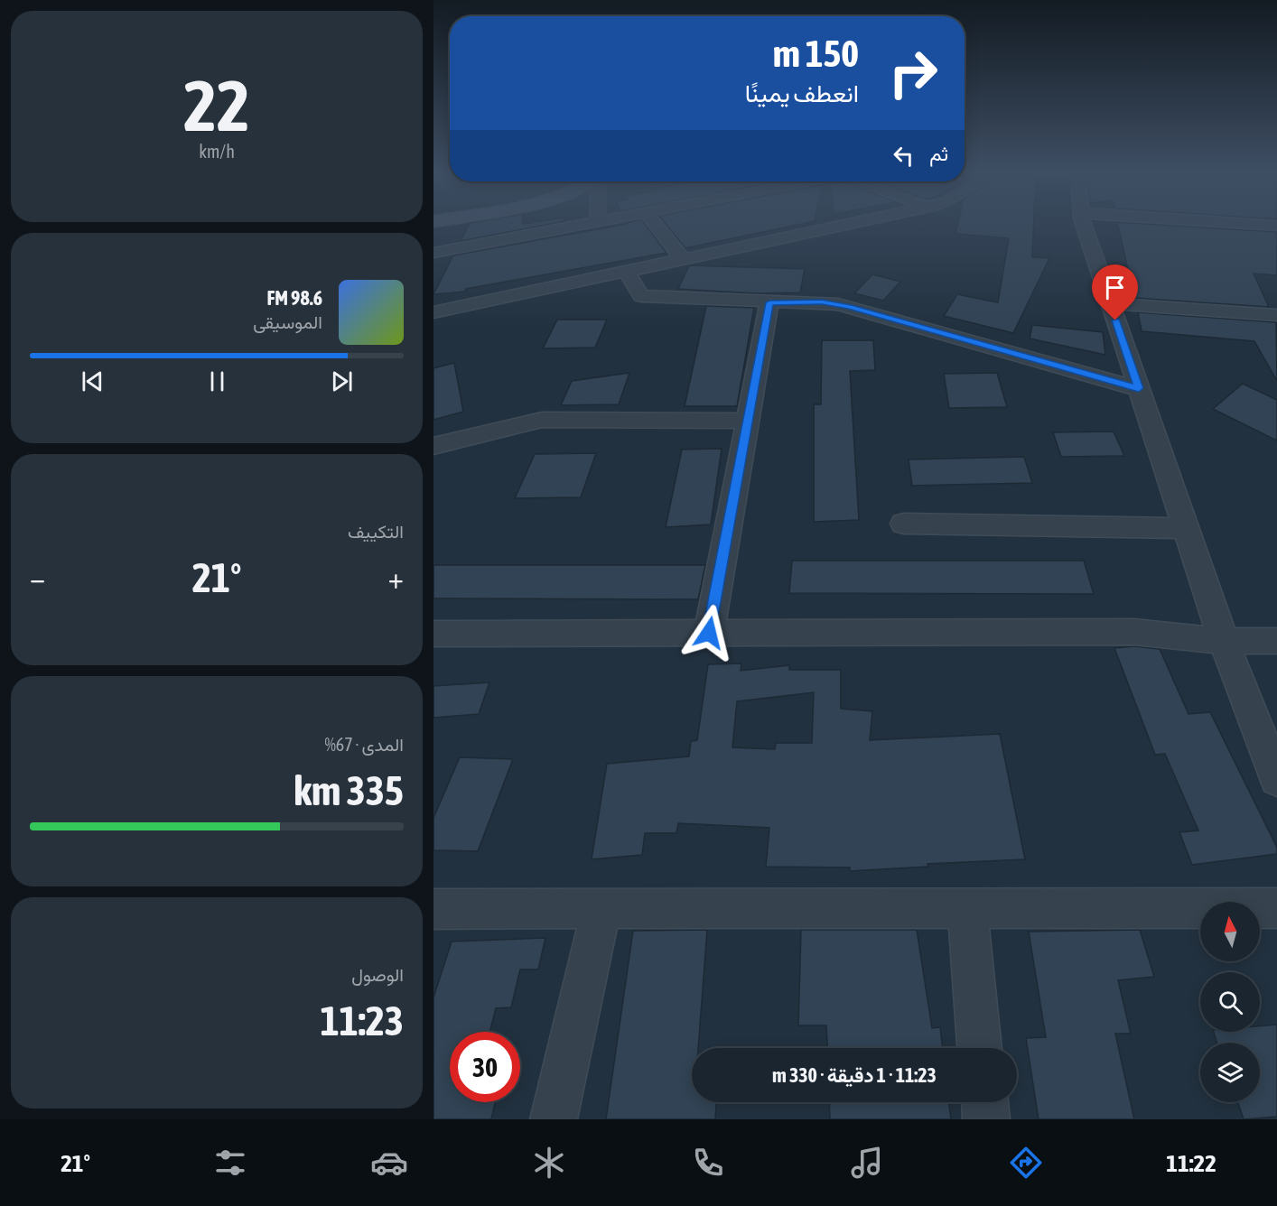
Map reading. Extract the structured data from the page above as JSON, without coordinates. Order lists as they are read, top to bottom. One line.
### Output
{"north":"top","page":{"tile":[["22","km/h"],"التكييف",["المدى · 67%","335 km"],["الوصول","11:23"]],"turn":["150 m","انعطف يمينًا"],"then":"ثم","song":["98.6 FM","الموسيقى"],"heat":["−","21°","+"],"limit":"30","trip":"11:23 · 1 دقيقة · 330 m","tabs":["11:22","21°"]}}
